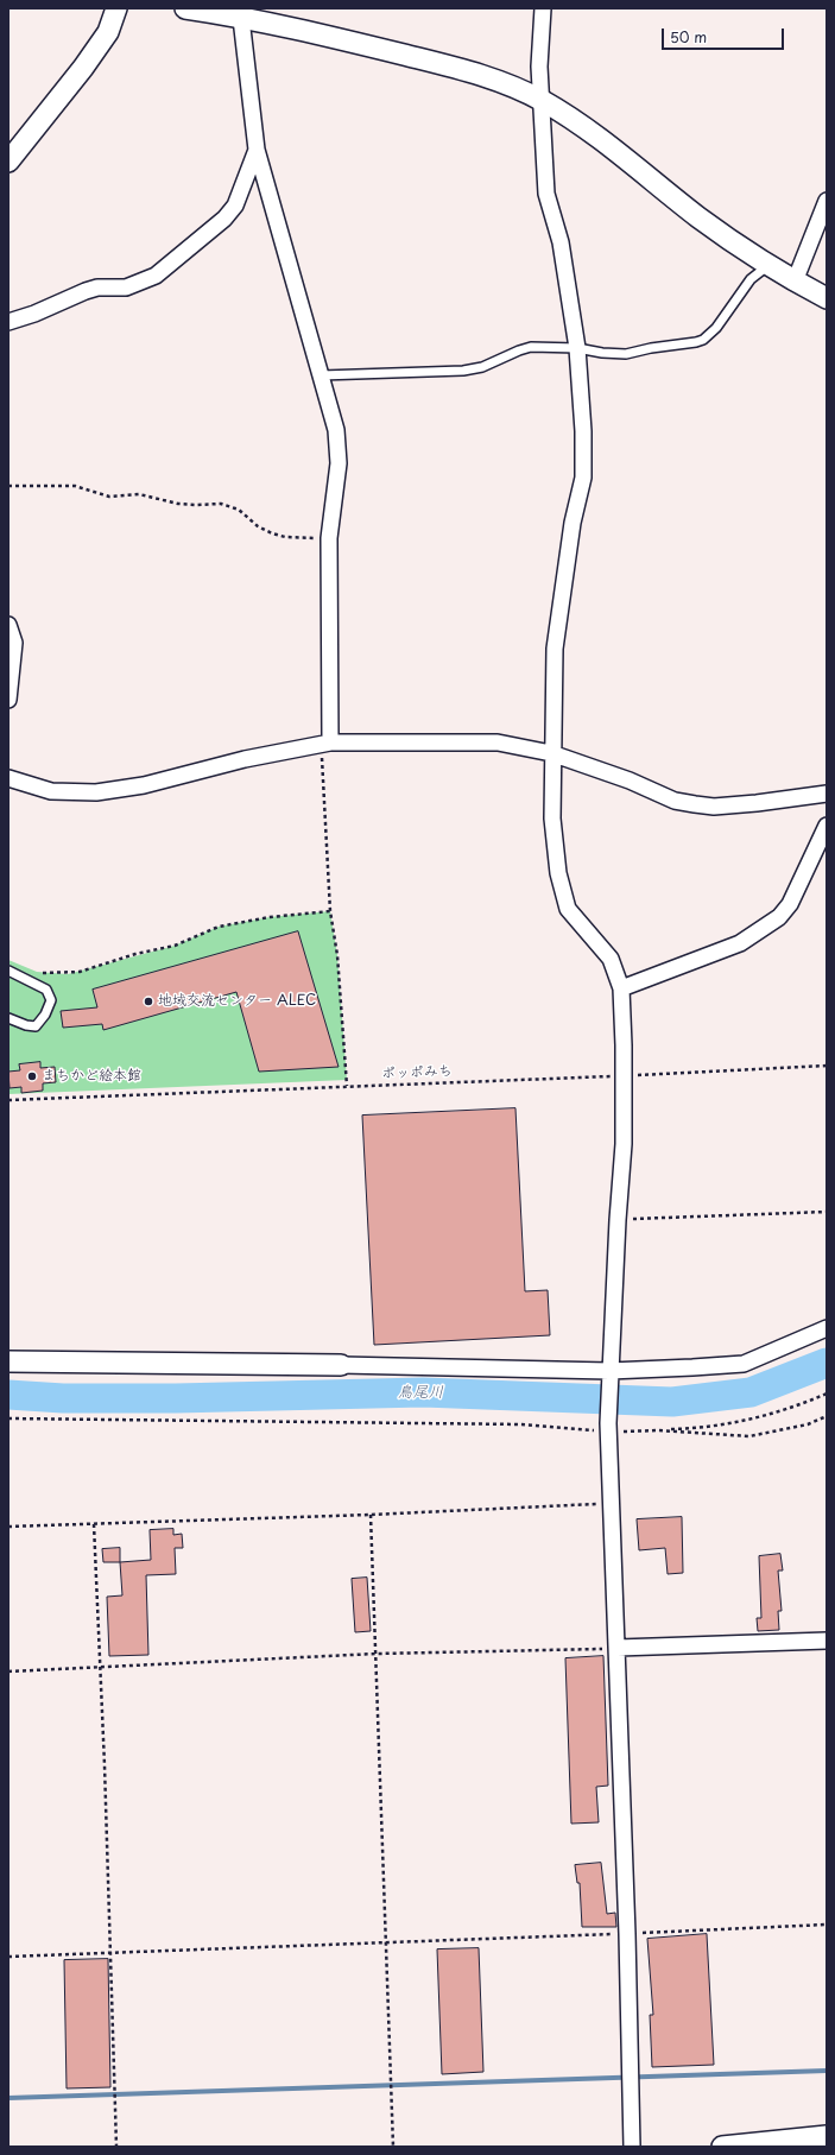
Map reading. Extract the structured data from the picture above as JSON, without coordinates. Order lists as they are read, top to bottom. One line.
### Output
{"streets":{"path":["ポッポみち"]},"water":["鳥尾川"],"places":["地域交流センター ALEC","まちかど絵本館"],"scale_bar":"50 m"}
